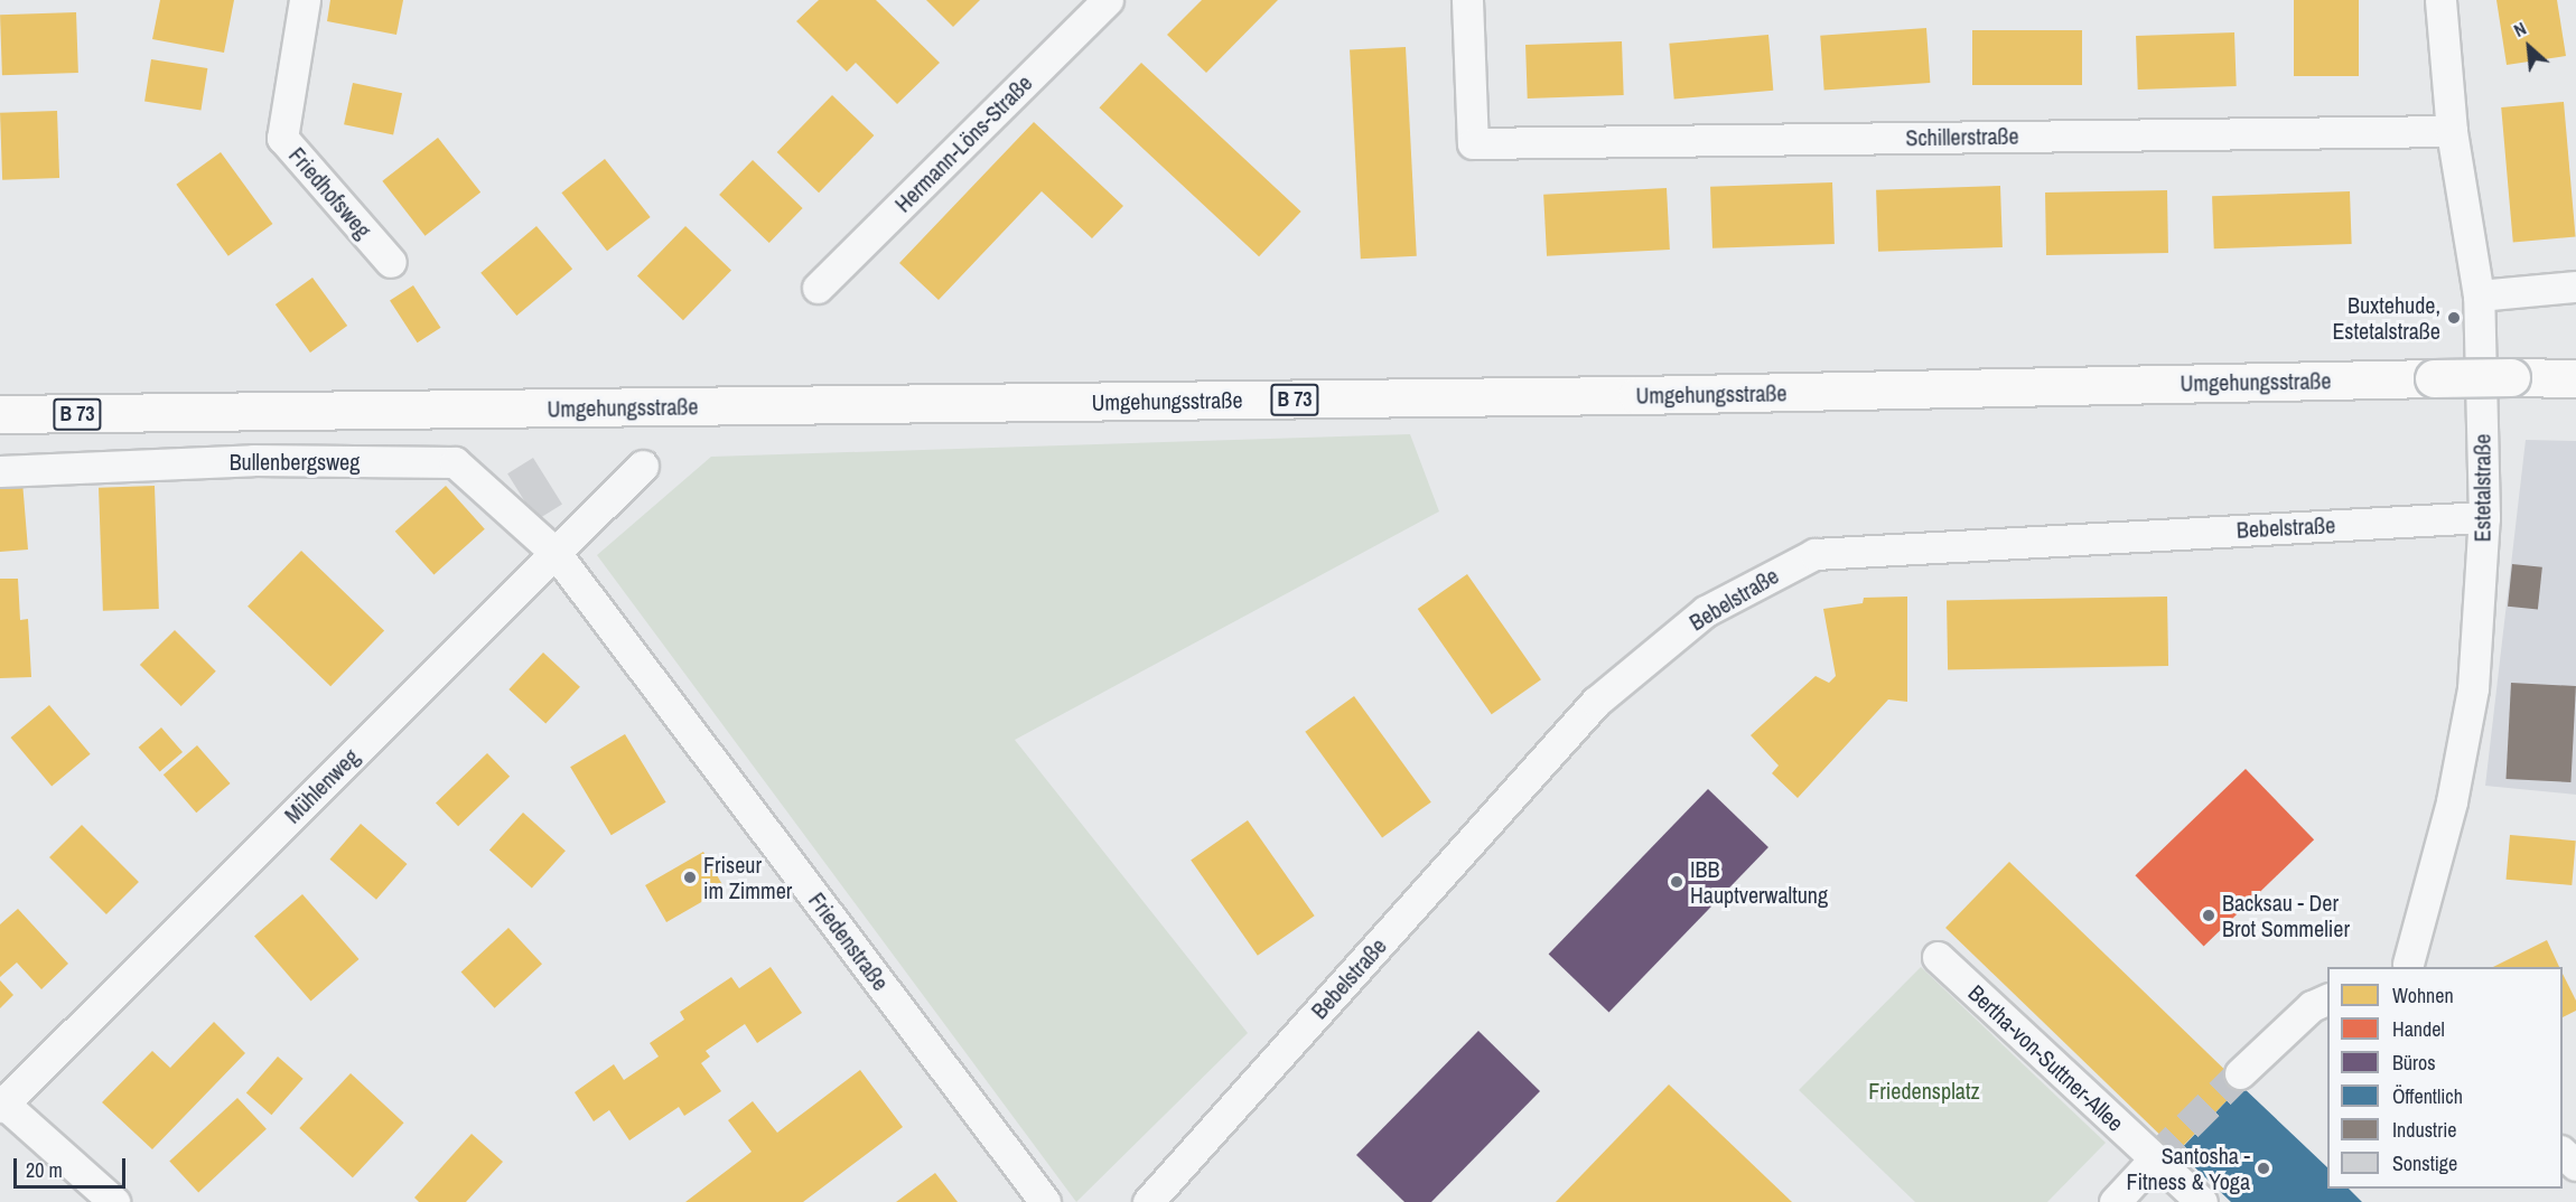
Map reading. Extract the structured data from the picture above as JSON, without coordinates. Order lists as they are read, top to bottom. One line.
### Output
{"streets":{"main road":["Umgehungsstraße","B 73"],"street":["Schillerstraße","Hermann-Löns-Straße","Friedhofsweg","Bullenbergsweg","Estetalstraße","Bebelstraße","Mühlenweg","Friedenstraße","Bertha-von-Suttner-Allee"]},"crossings":[["Schillerstraße","Estetalstraße"],["Bullenbergsweg","Mühlenweg"],["Bullenbergsweg","Friedenstraße"],["Estetalstraße","Bebelstraße"],["Mühlenweg","Friedenstraße"]],"parks":["Friedensplatz"],"places":["Buxtehude, Estetalstraße","Friseur im Zimmer","IBB Hauptverwaltung","Backsau - Der Brot Sommelier","Santosha - Fitness & Yoga"],"legend":["Wohnen","Handel","Büros","Öffentlich","Industrie","Sonstige"],"scale_bar":"20 m","north":"top left"}
